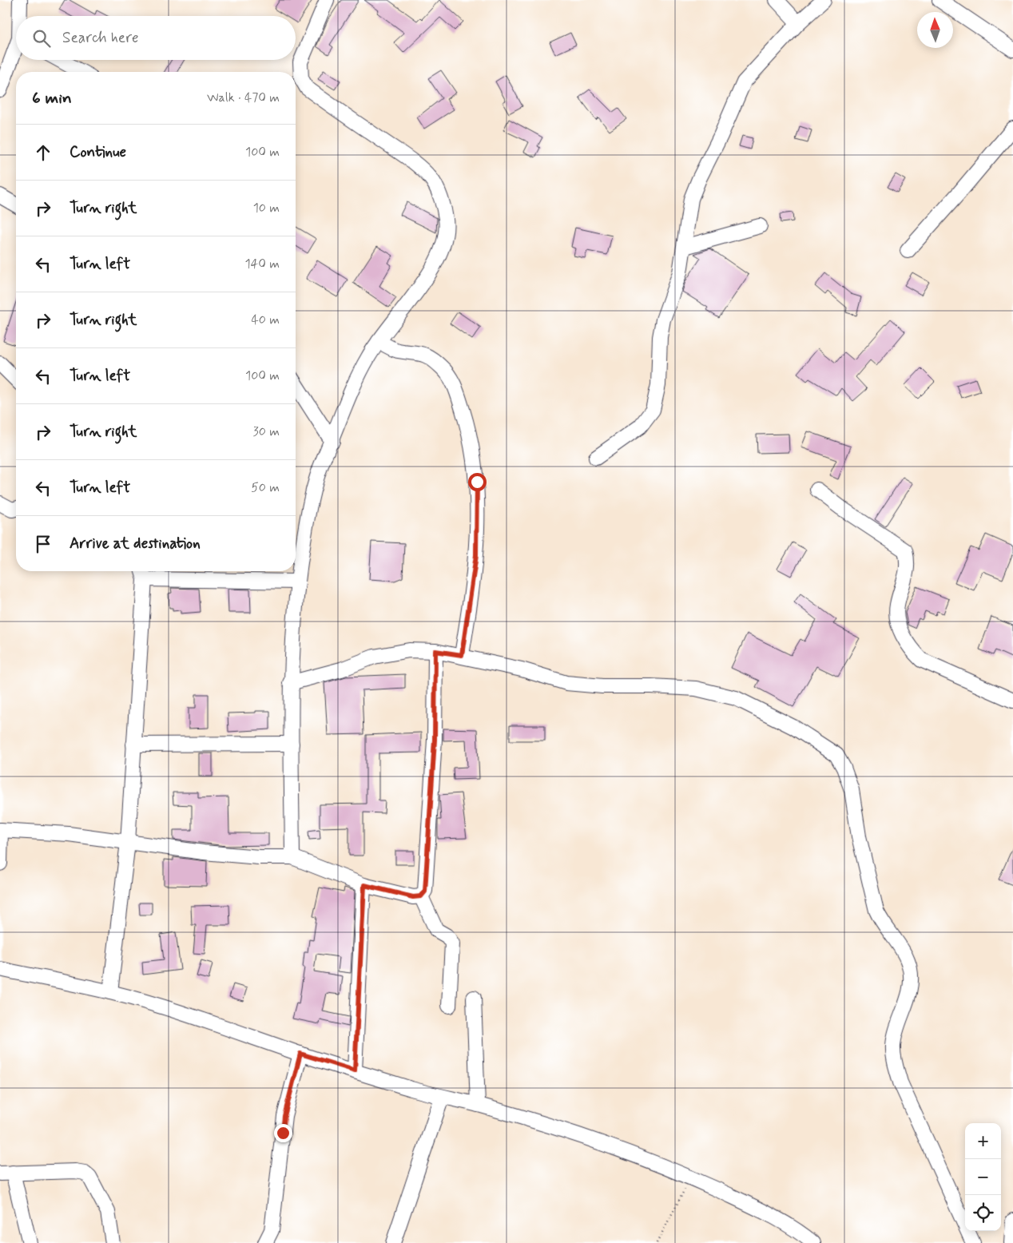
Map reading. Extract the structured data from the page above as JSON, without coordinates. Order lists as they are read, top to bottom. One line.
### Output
{"north":"top","page":{"search":"Search here","heading":["6 min","Walk · 470 m"],"list":[["Continue","100 m"],["Turn right","10 m"],["Turn left","140 m"],["Turn right","40 m"],["Turn left","100 m"],["Turn right","30 m"],["Turn left","50 m"],"Arrive at destination"],"map_buttons":["+","−"]}}
